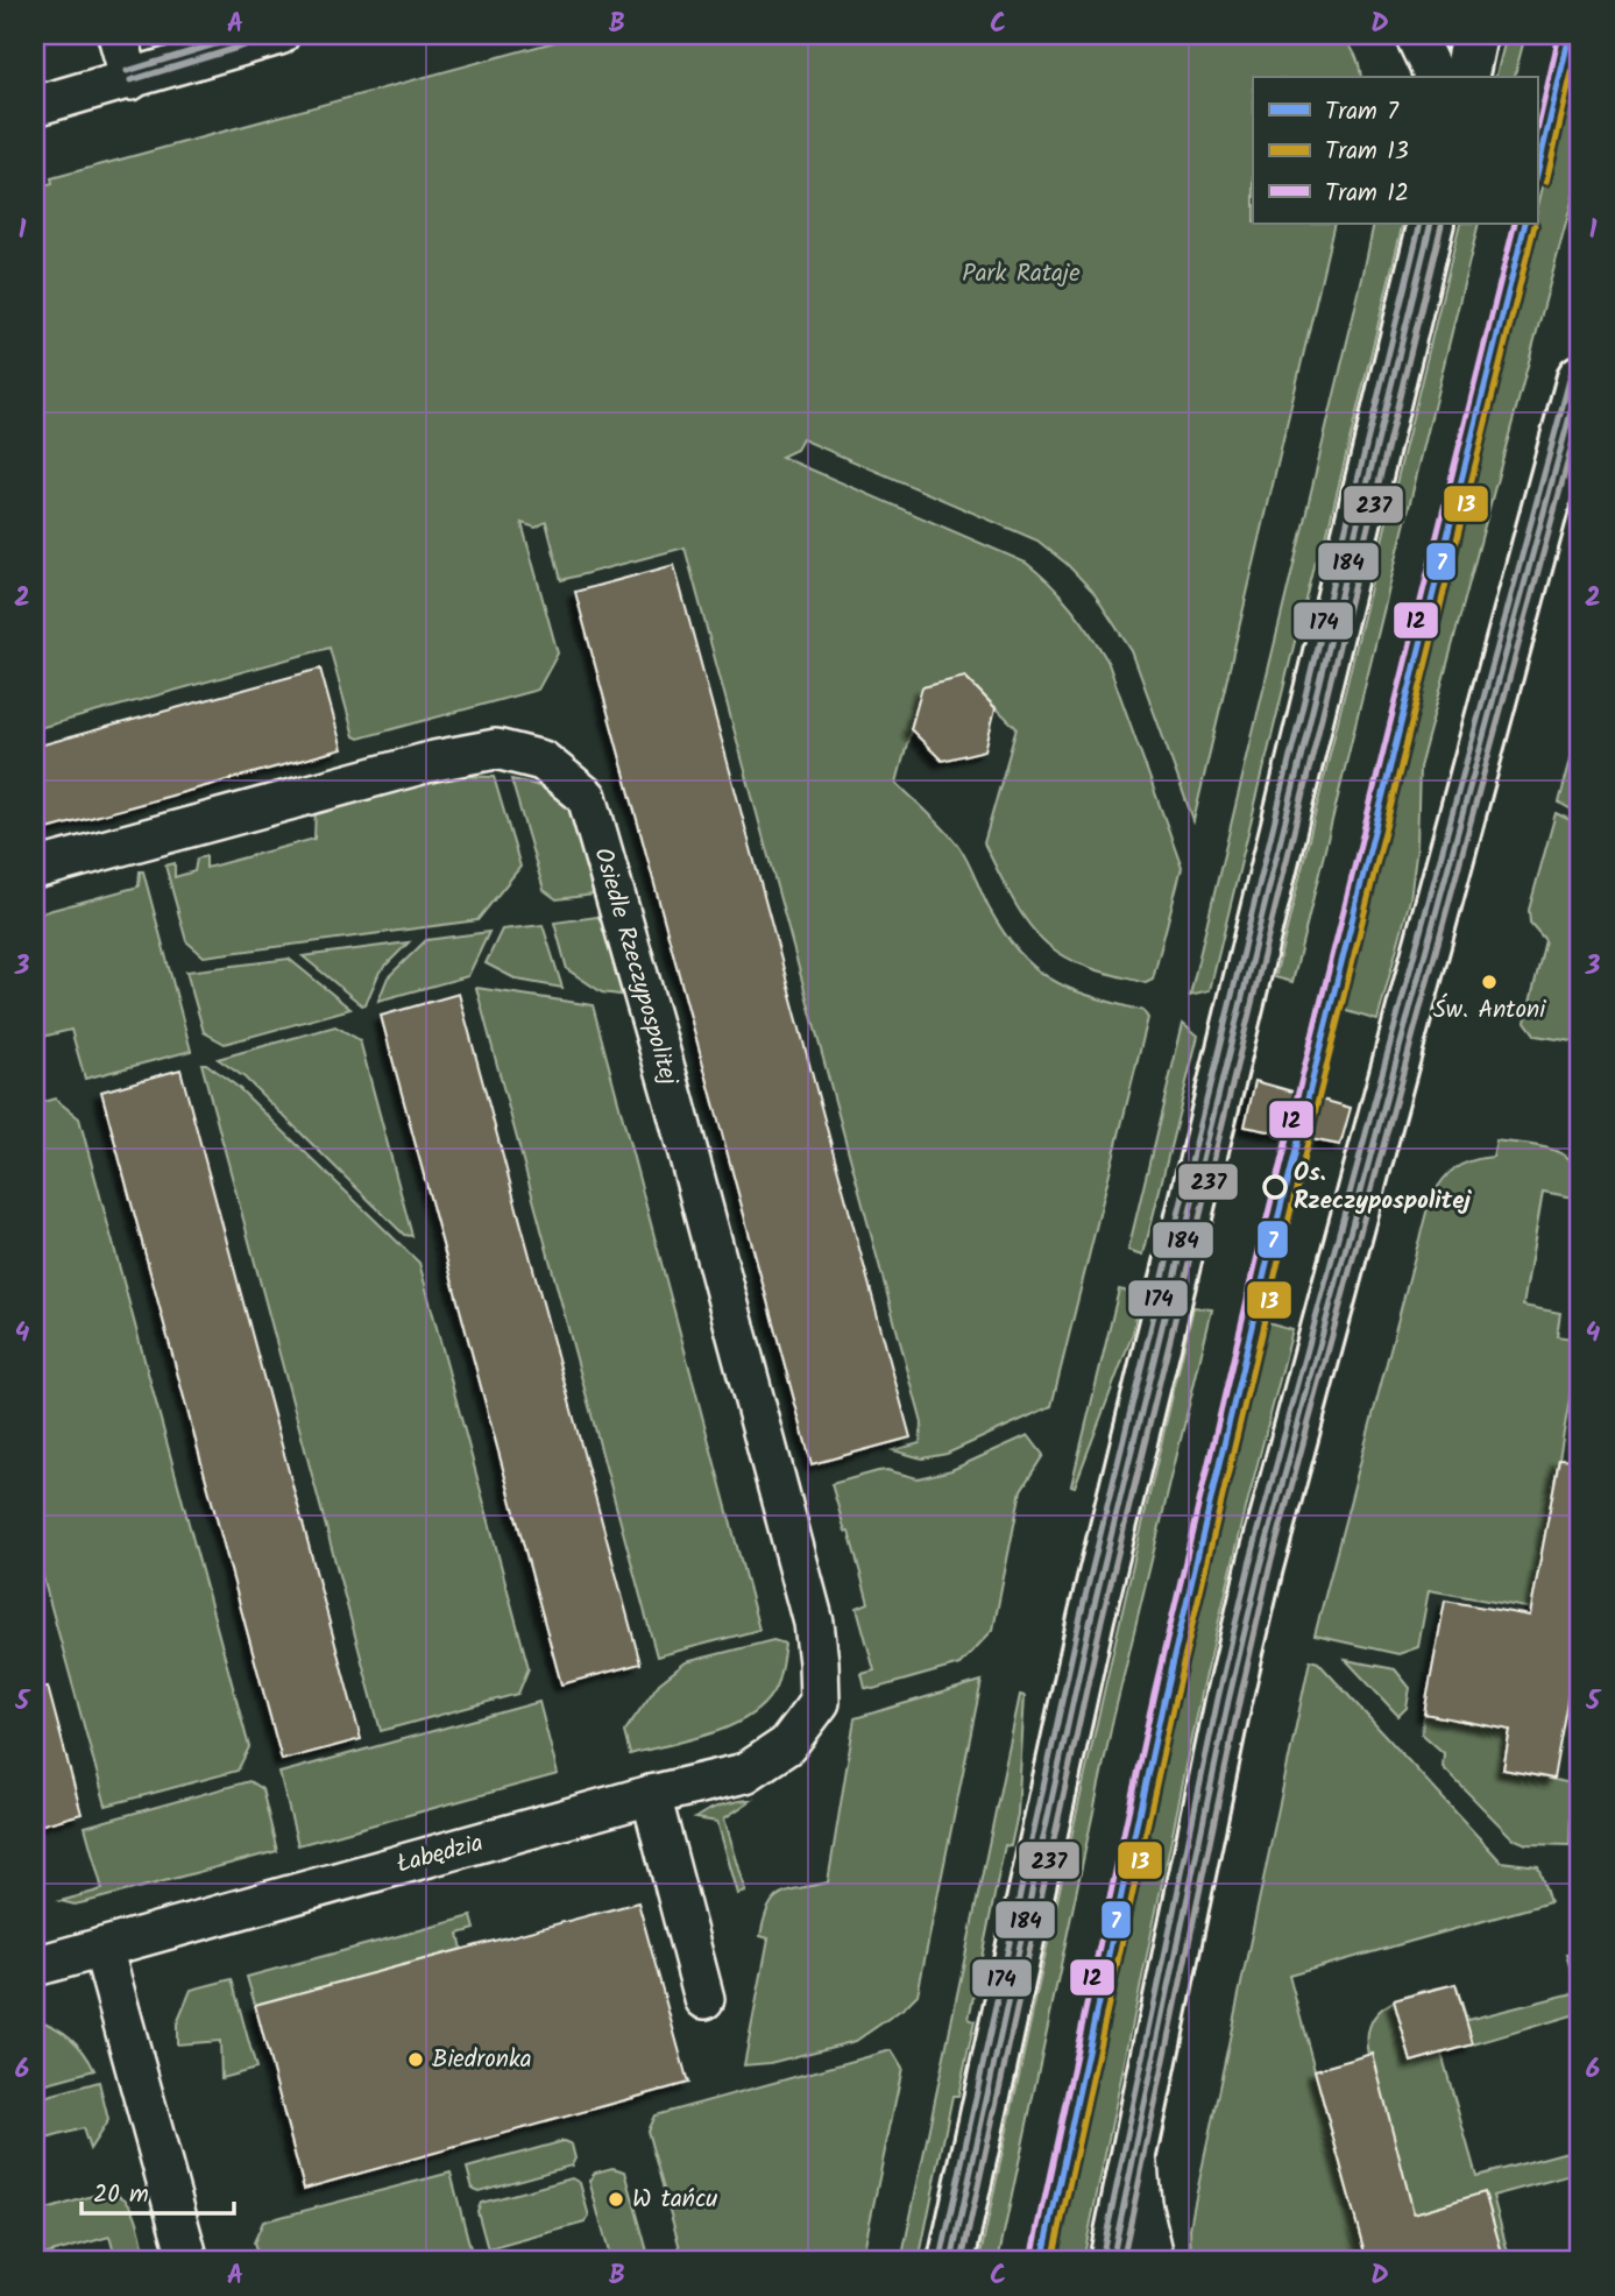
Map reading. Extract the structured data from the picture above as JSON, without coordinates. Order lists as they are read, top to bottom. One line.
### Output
{"streets":{"street":["Osiedle Rzeczypospolitej","Łabędzia"]},"crossings":[["Osiedle Rzeczypospolitej","Łabędzia"]],"parks":["Park Rataje"],"places":["Św. Antoni","Os. Rzeczypospolitej","Biedronka","W tańcu"],"lines":["tram line 7","tram line 12","transit line 184","transit line 174","tram line 13","transit line 237"],"legend":["Tram 7","Tram 13","Tram 12"],"scale_bar":"20 m","grid":{"columns":["A","B","C","D"],"rows":["1","2","3","4","5","6"]}}
